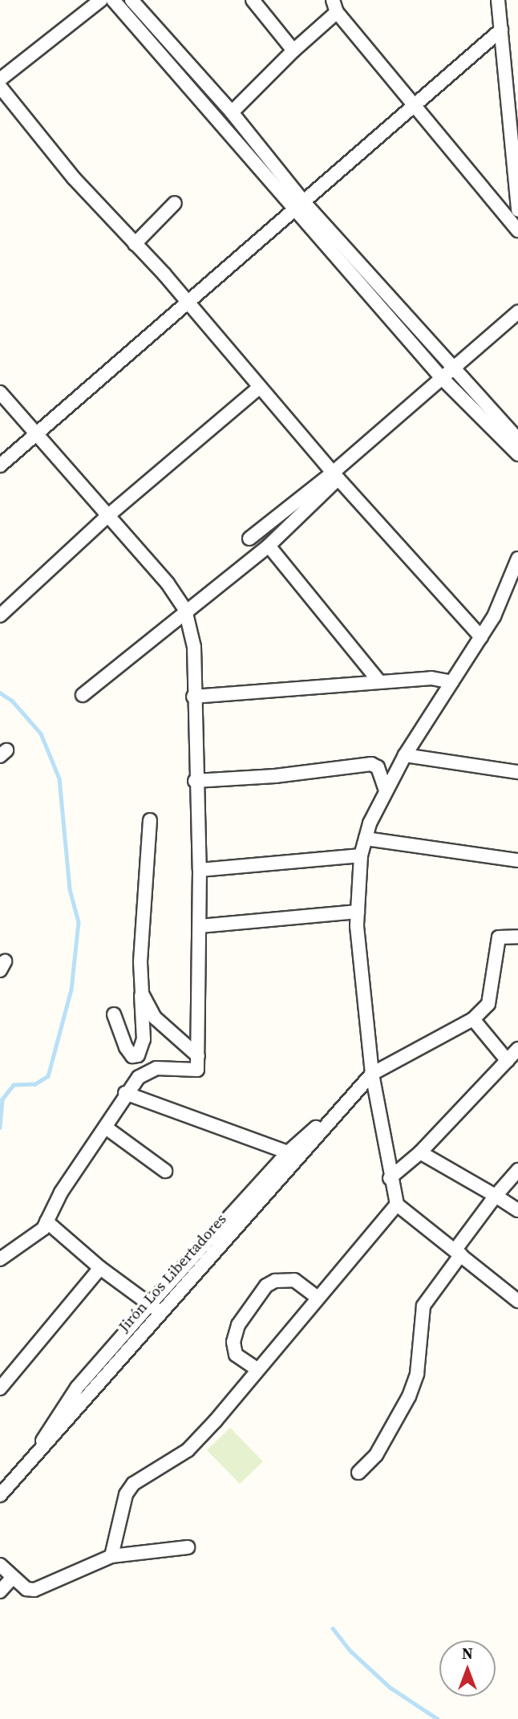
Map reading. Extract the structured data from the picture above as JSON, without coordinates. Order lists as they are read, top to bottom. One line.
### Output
{"streets":{"street":["Jirón Los Libertadores"]},"north":"top"}
